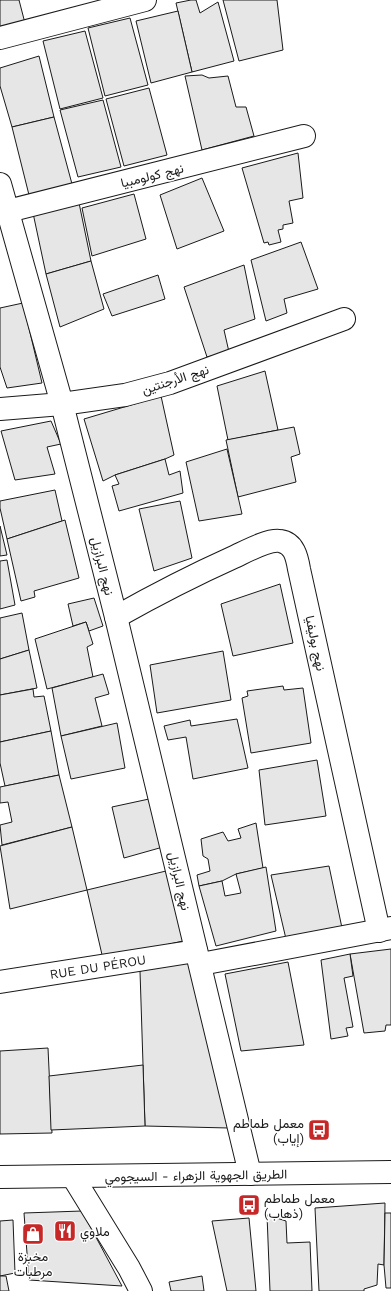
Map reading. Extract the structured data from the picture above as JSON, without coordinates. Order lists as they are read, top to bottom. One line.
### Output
{"streets":{"street":["نهج كولومبيا","نهج الأرجنتين","نهج البرازيل","نهج بوليفيا","RUE DU PÉROU","الطريق الجهوية الزهراء - السيجومي"]},"crossings":[["نهج كولومبيا","نهج البرازيل"],["نهج الأرجنتين","نهج البرازيل"],["نهج البرازيل","نهج بوليفيا"],["نهج البرازيل","RUE DU PÉROU"],["نهج البرازيل","الطريق الجهوية الزهراء - السيجومي"],["نهج بوليفيا","RUE DU PÉROU"]],"places":{"bus stop":["معمل طماطم (إياب)","معمل طماطم (ذهاب)"],"restaurant":["ملاوي"],"shop":["مخبزة مرطبات"]}}
